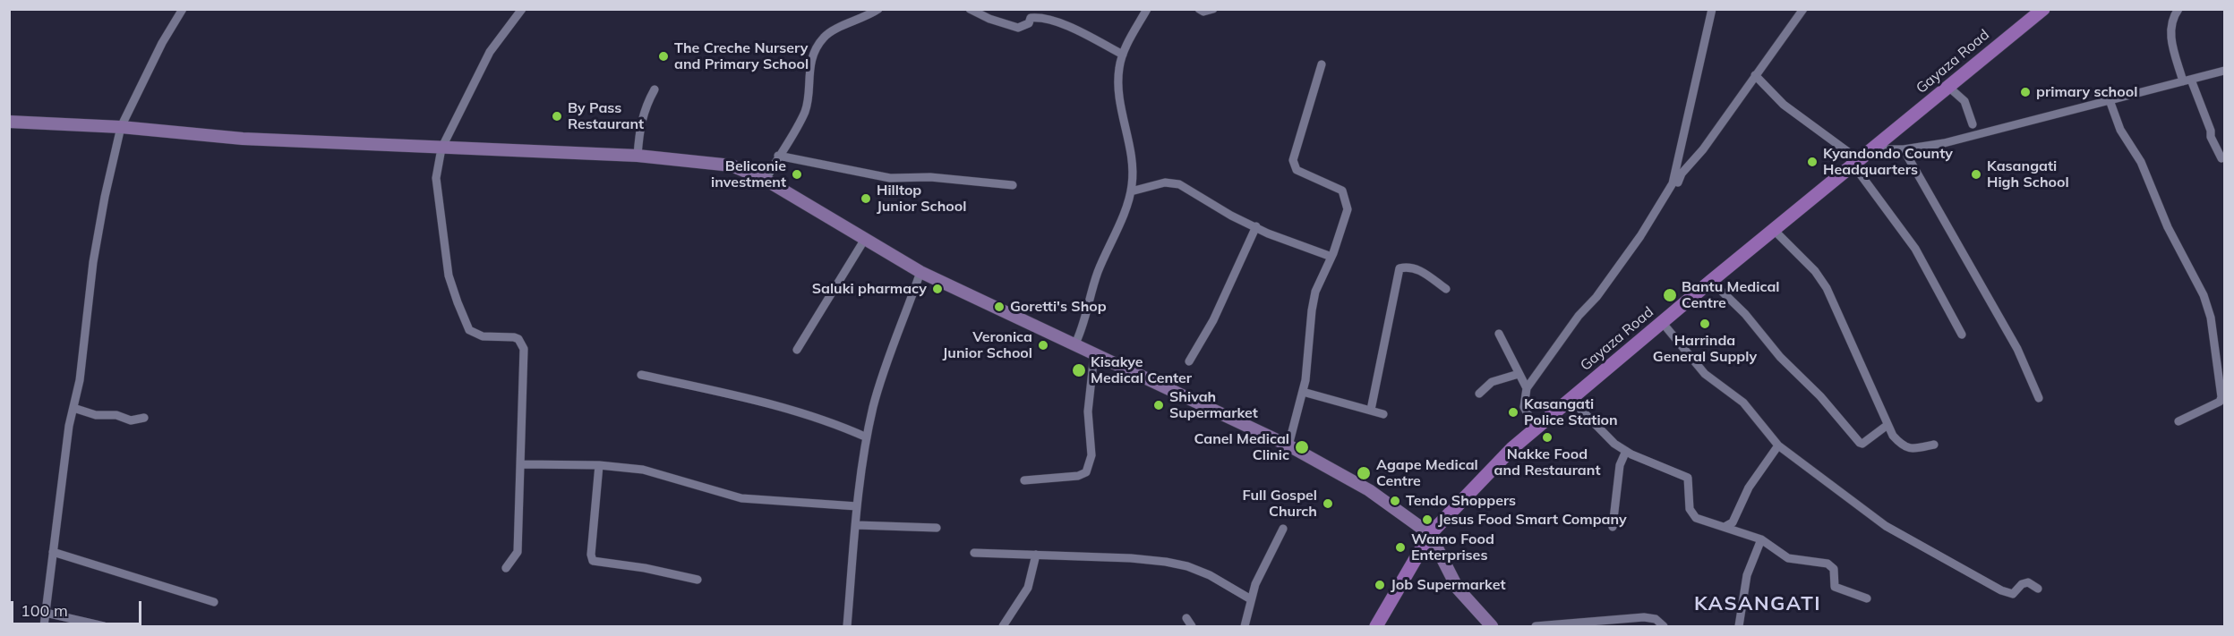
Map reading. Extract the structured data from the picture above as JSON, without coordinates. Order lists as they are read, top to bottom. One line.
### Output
{"streets":{"main road":["Gayaza Road"]},"districts":["KASANGATI"],"places":["The Creche Nursery and Primary School","primary school","By Pass Restaurant","Kyandondo County Headquarters","Beliconie investment","Kasangati High School","Hilltop Junior School","Saluki pharmacy","Bantu Medical Centre","Goretti's Shop","Harrinda General Supply","Veronica Junior School","Kisakye Medical Center","Shivah Supermarket","Kasangati Police Station","Nakke Food and Restaurant","Canel Medical Clinic","Agape Medical Centre","Tendo Shoppers","Full Gospel Church","Jesus Food Smart Company","Wamo Food Enterprises","Job Supermarket"],"scale_bar":"100 m"}
